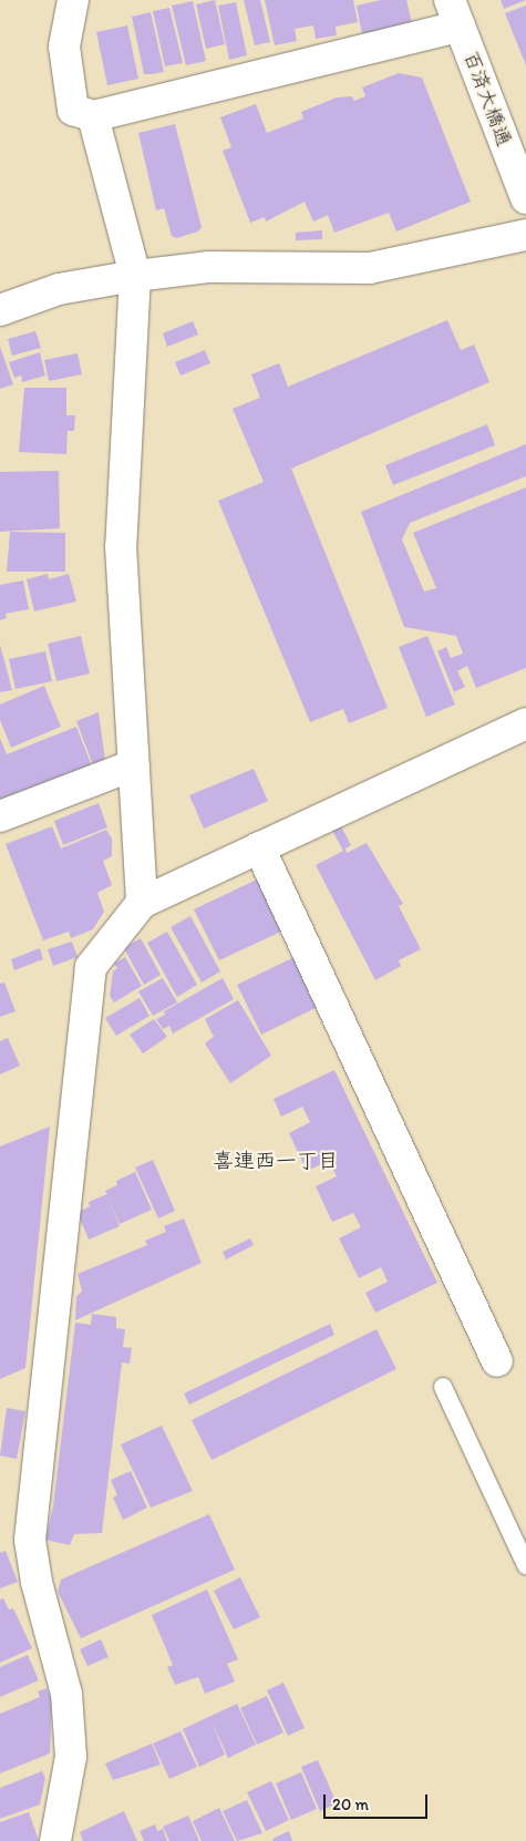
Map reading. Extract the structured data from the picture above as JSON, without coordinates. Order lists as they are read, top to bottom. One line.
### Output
{"streets":{"street":["百済大橋通"]},"districts":["喜連西一丁目"],"scale_bar":"20 m"}
